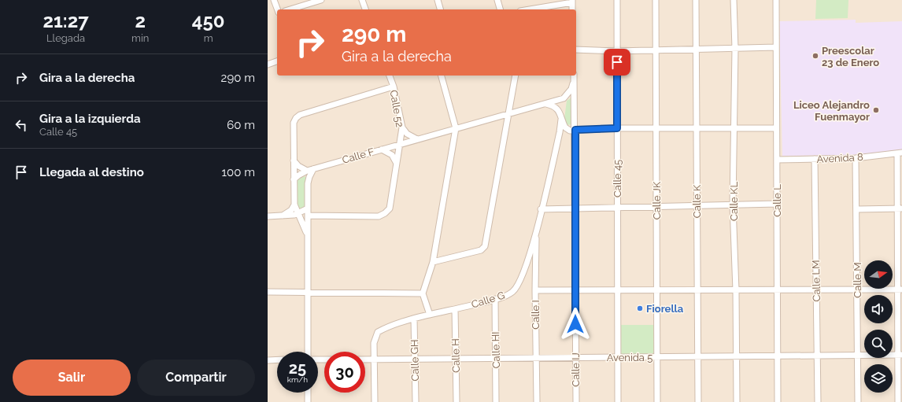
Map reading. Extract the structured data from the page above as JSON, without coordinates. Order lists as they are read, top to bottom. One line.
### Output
{"streets":{"street":["Calle 52","Calle F","Avenida 8","Calle 45","Calle JK","Calle L","Calle K","Calle KL","Calle M","Calle LM","Calle G","Calle I","Calle HI","Calle H","Avenida 5","Calle GH","Calle IJ"]},"crossings":[["Calle 52","Calle F"],["Calle F","Calle IJ"],["Avenida 8","Calle L"],["Avenida 8","Calle M"],["Avenida 8","Calle LM"],["Calle 45","Avenida 5"],["Calle JK","Avenida 5"],["Calle L","Avenida 5"],["Calle K","Avenida 5"],["Calle KL","Avenida 5"],["Calle M","Avenida 5"],["Calle LM","Avenida 5"],["Calle G","Calle I"],["Calle G","Calle HI"],["Calle G","Calle H"],["Calle G","Avenida 5"],["Calle G","Calle GH"],["Calle I","Avenida 5"],["Calle HI","Avenida 5"],["Calle H","Avenida 5"],["Avenida 5","Calle GH"],["Avenida 5","Calle IJ"]],"places":["Preescolar 23 de Enero","Liceo Alejandro Fuenmayor","Fiorella"],"north":"right","page":{"eta":["21:27","Llegada","2","min","450","m"],"turn":["290 m","Gira a la derecha"],"list":[{"name":"Gira a la derecha","value":"290 m"},{"name":"Gira a la izquierda","note":"Calle 45","value":"60 m"},{"name":"Llegada al destino","value":"100 m"}],"speed":"25 km/h","limit":"30","buttons":["Salir","Compartir"]}}
